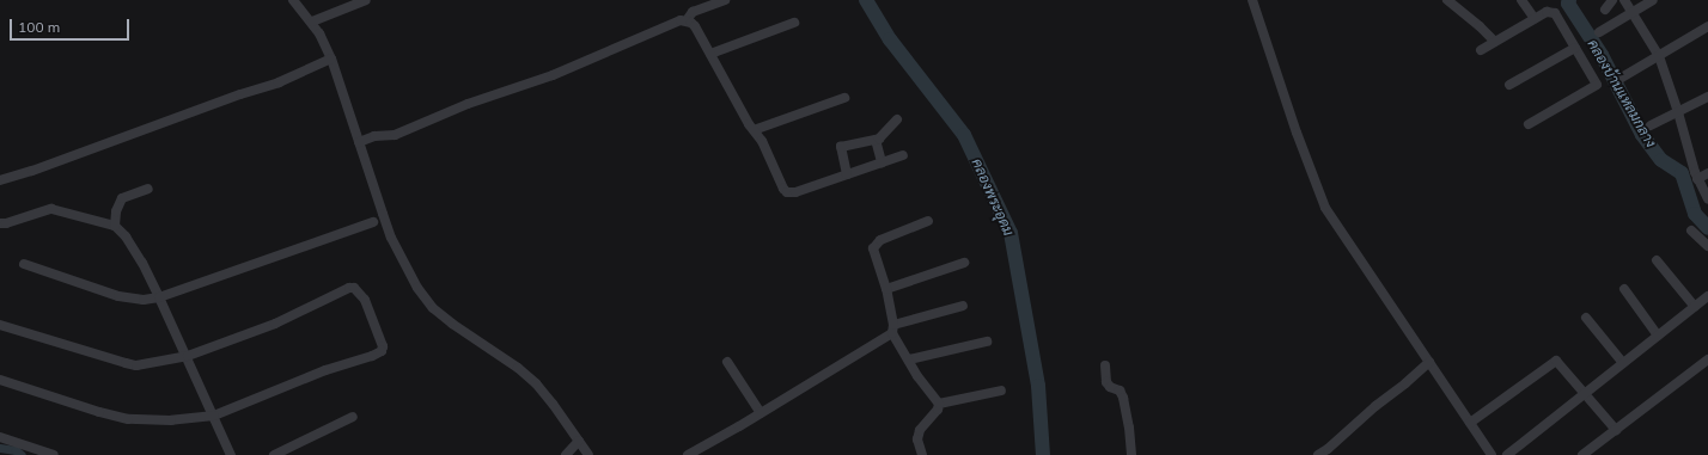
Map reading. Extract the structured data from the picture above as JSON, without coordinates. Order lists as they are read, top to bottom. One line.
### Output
{"water":["คลองบ้านแหลมกลาง","คลองพระอุดม"],"scale_bar":"100 m"}
